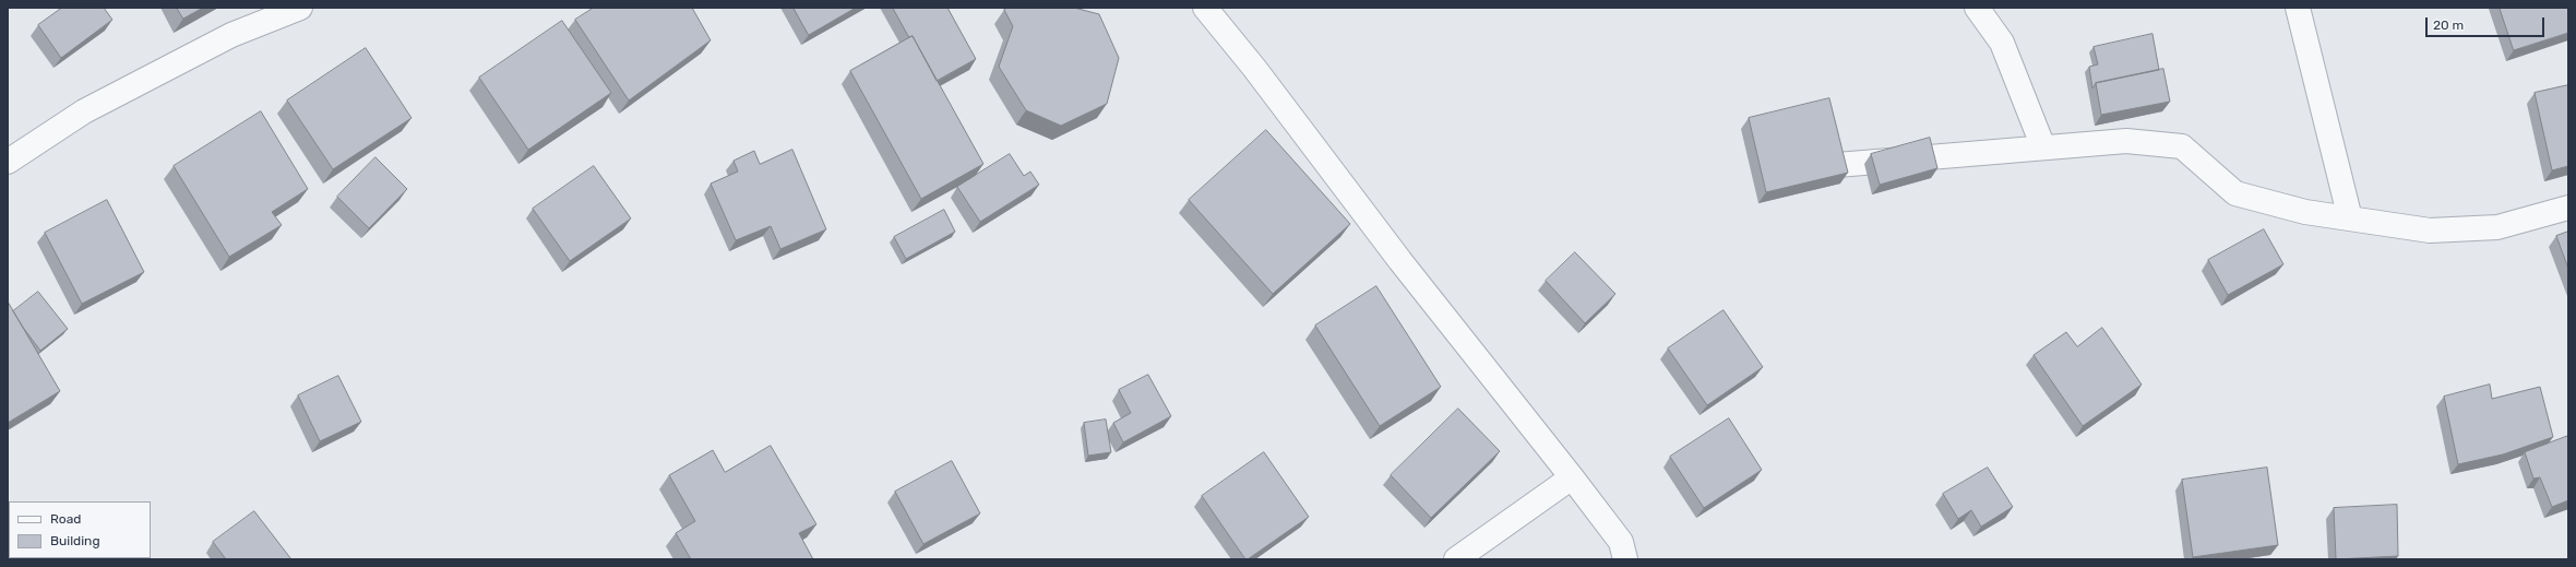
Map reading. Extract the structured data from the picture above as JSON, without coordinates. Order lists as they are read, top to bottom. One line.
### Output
{"legend":["Road","Building"],"scale_bar":"20 m"}
